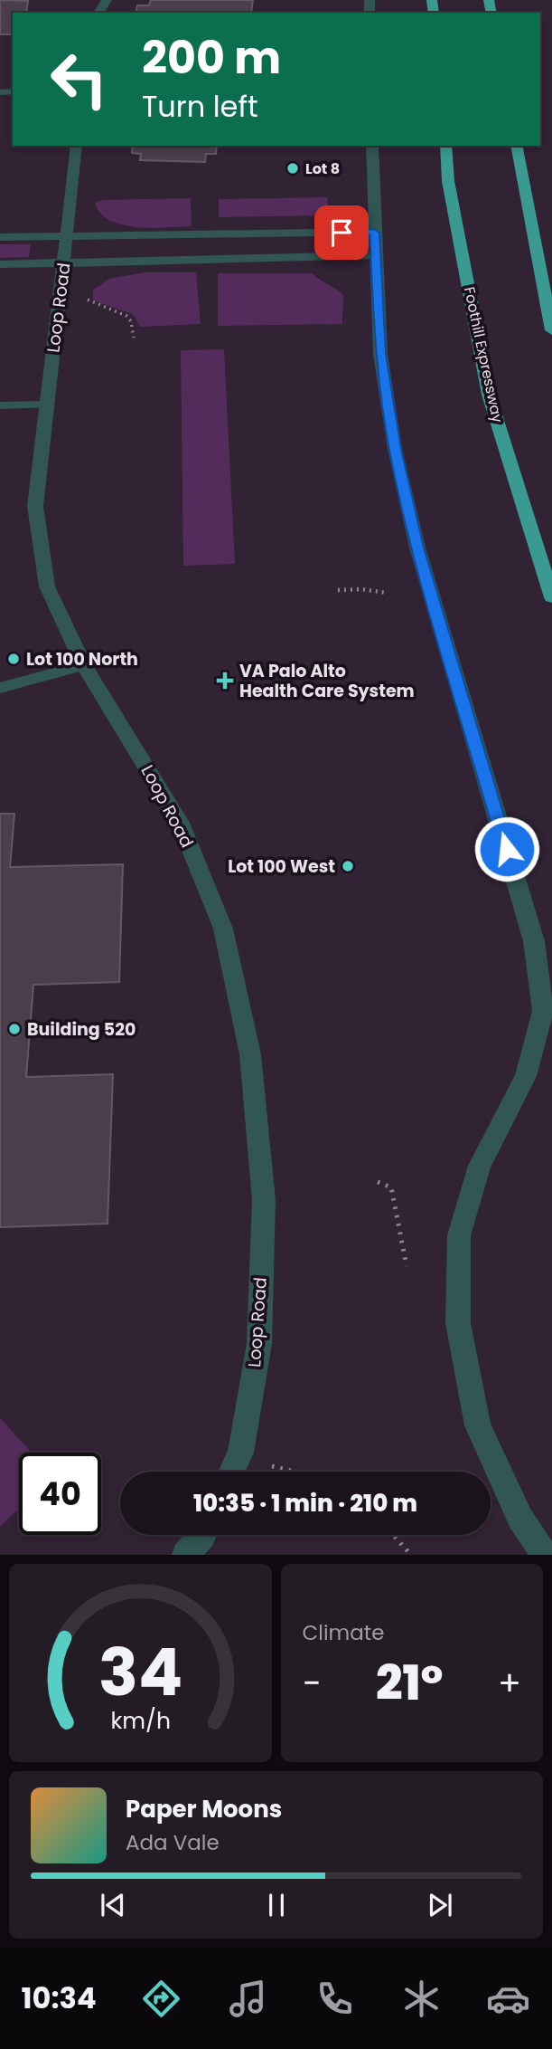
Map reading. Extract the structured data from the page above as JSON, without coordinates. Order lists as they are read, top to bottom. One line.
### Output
{"streets":{"highway":["Foothill Expressway"],"street":["Loop Road"]},"places":{"other":["Lot 8","Lot 100 North","Lot 100 West","Building 520"],"health":["VA Palo Alto Health Care System"]},"page":{"turn":["200 m","Turn left"],"limit":"40","trip":"10:35 · 1 min · 210 m","tile":"Climate","heat":["−","21°","+"],"song":["Paper Moons","Ada Vale"],"tabs":"10:34","gauge":["34","km/h"]}}
